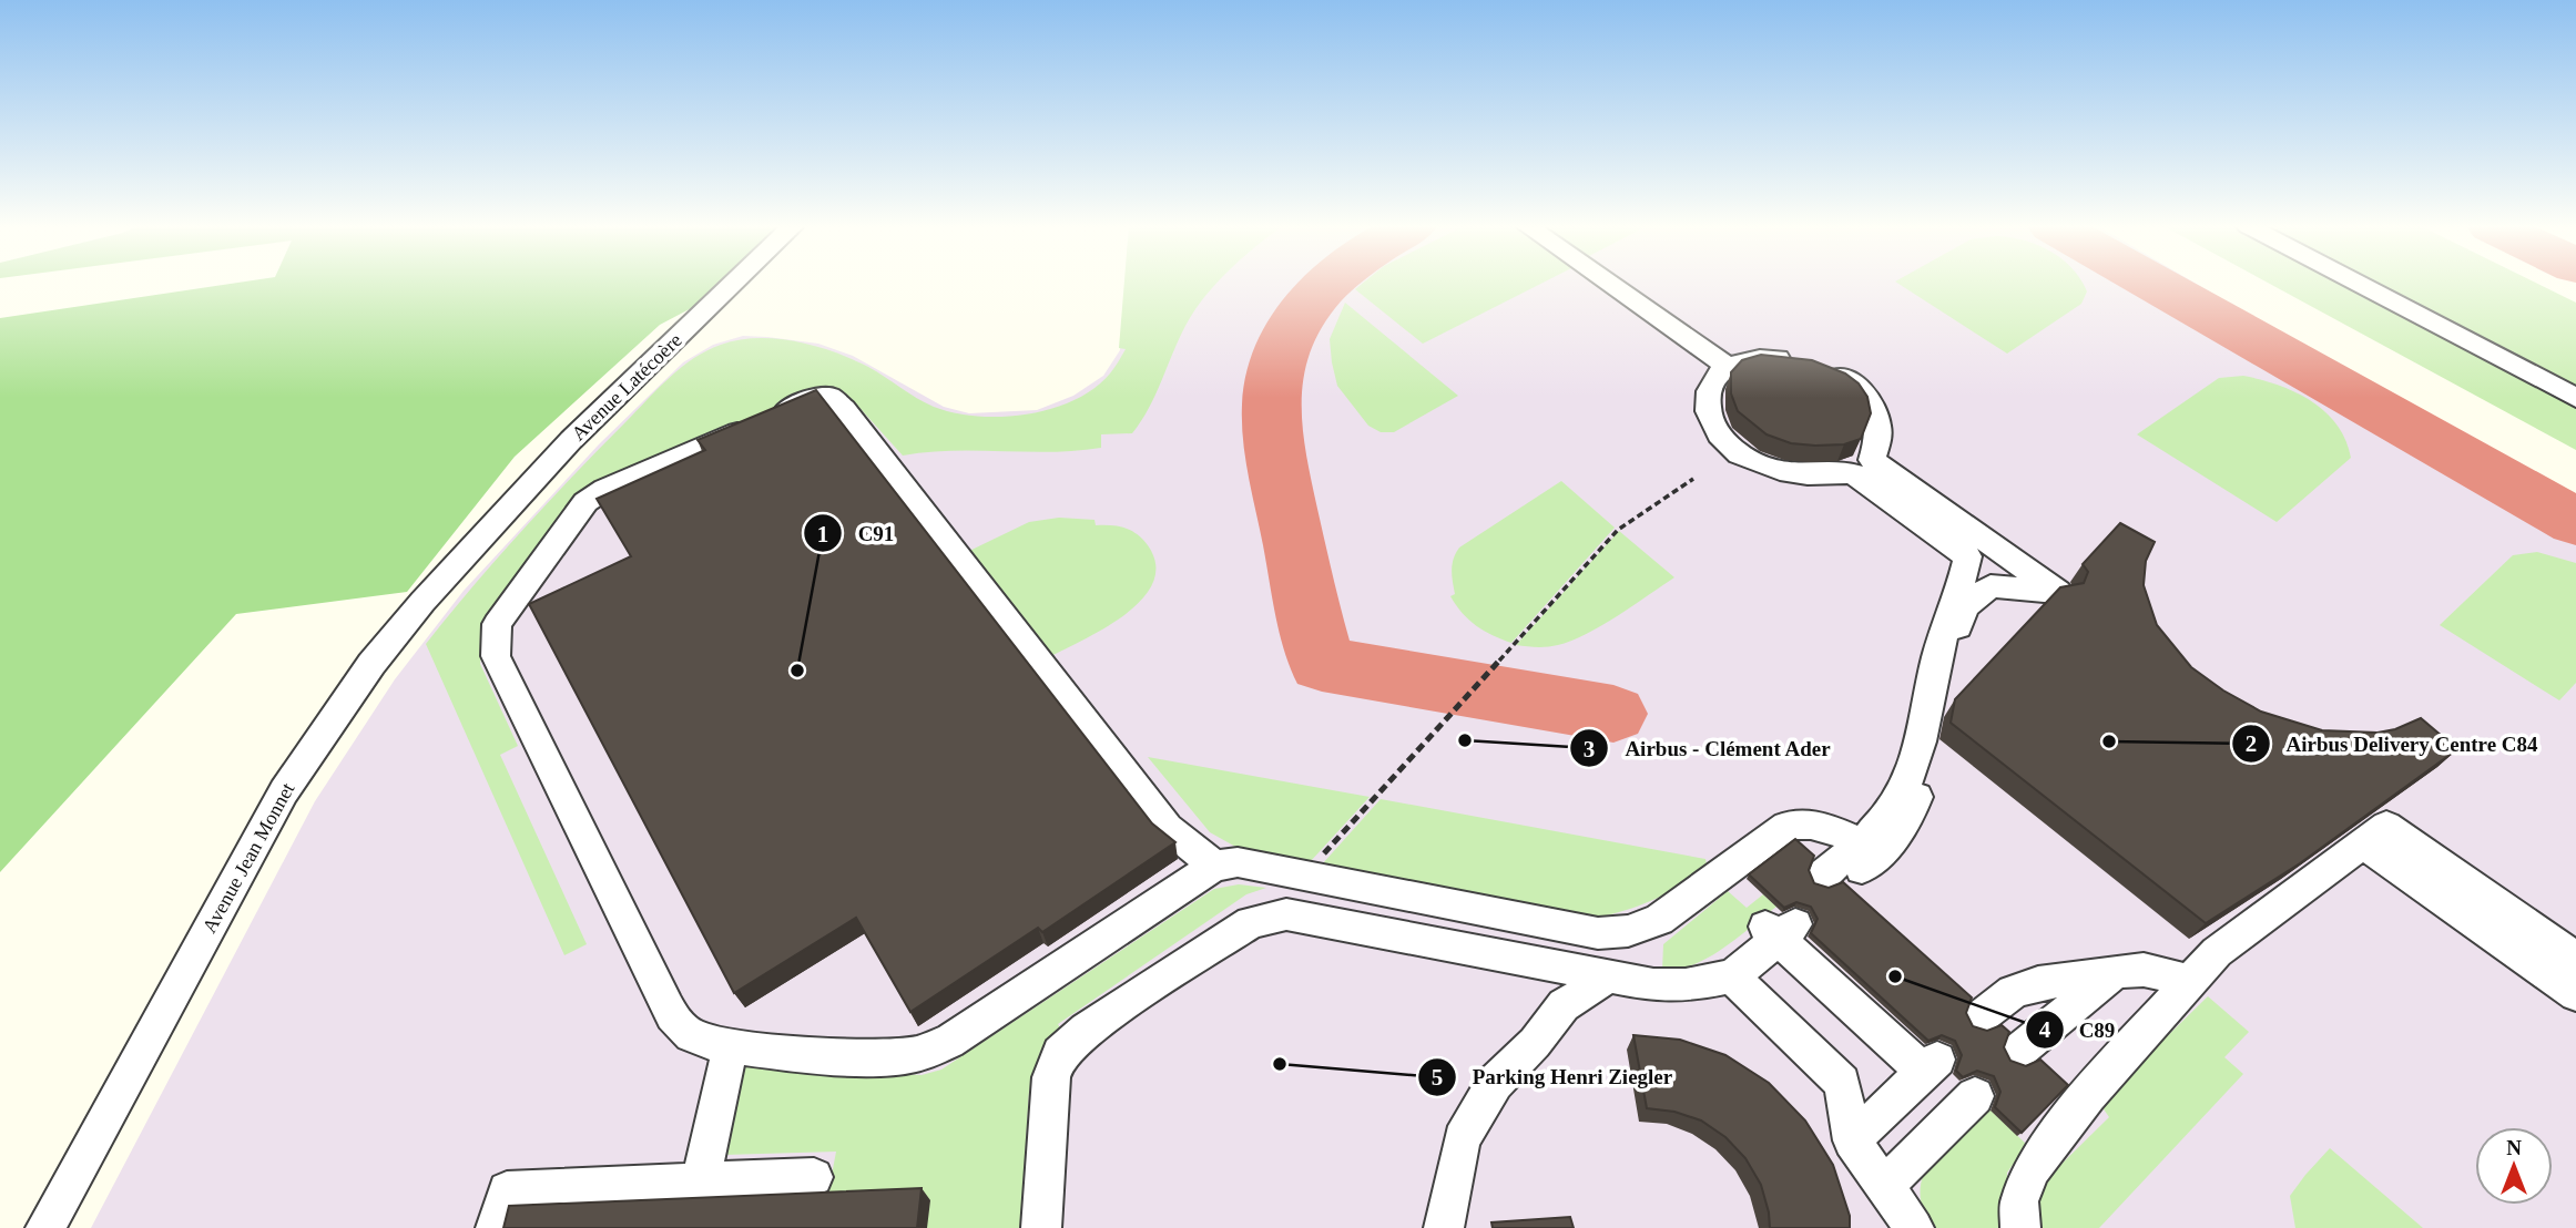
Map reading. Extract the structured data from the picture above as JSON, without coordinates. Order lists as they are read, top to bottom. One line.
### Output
{"streets":{"street":["Avenue Latécoère","Avenue Jean Monnet"]},"crossings":[["Avenue Latécoère","Avenue Jean Monnet"]],"places":["C91","Airbus - Clément Ader","Airbus Delivery Centre C84","C89","Parking Henri Ziegler"],"north":"top"}
